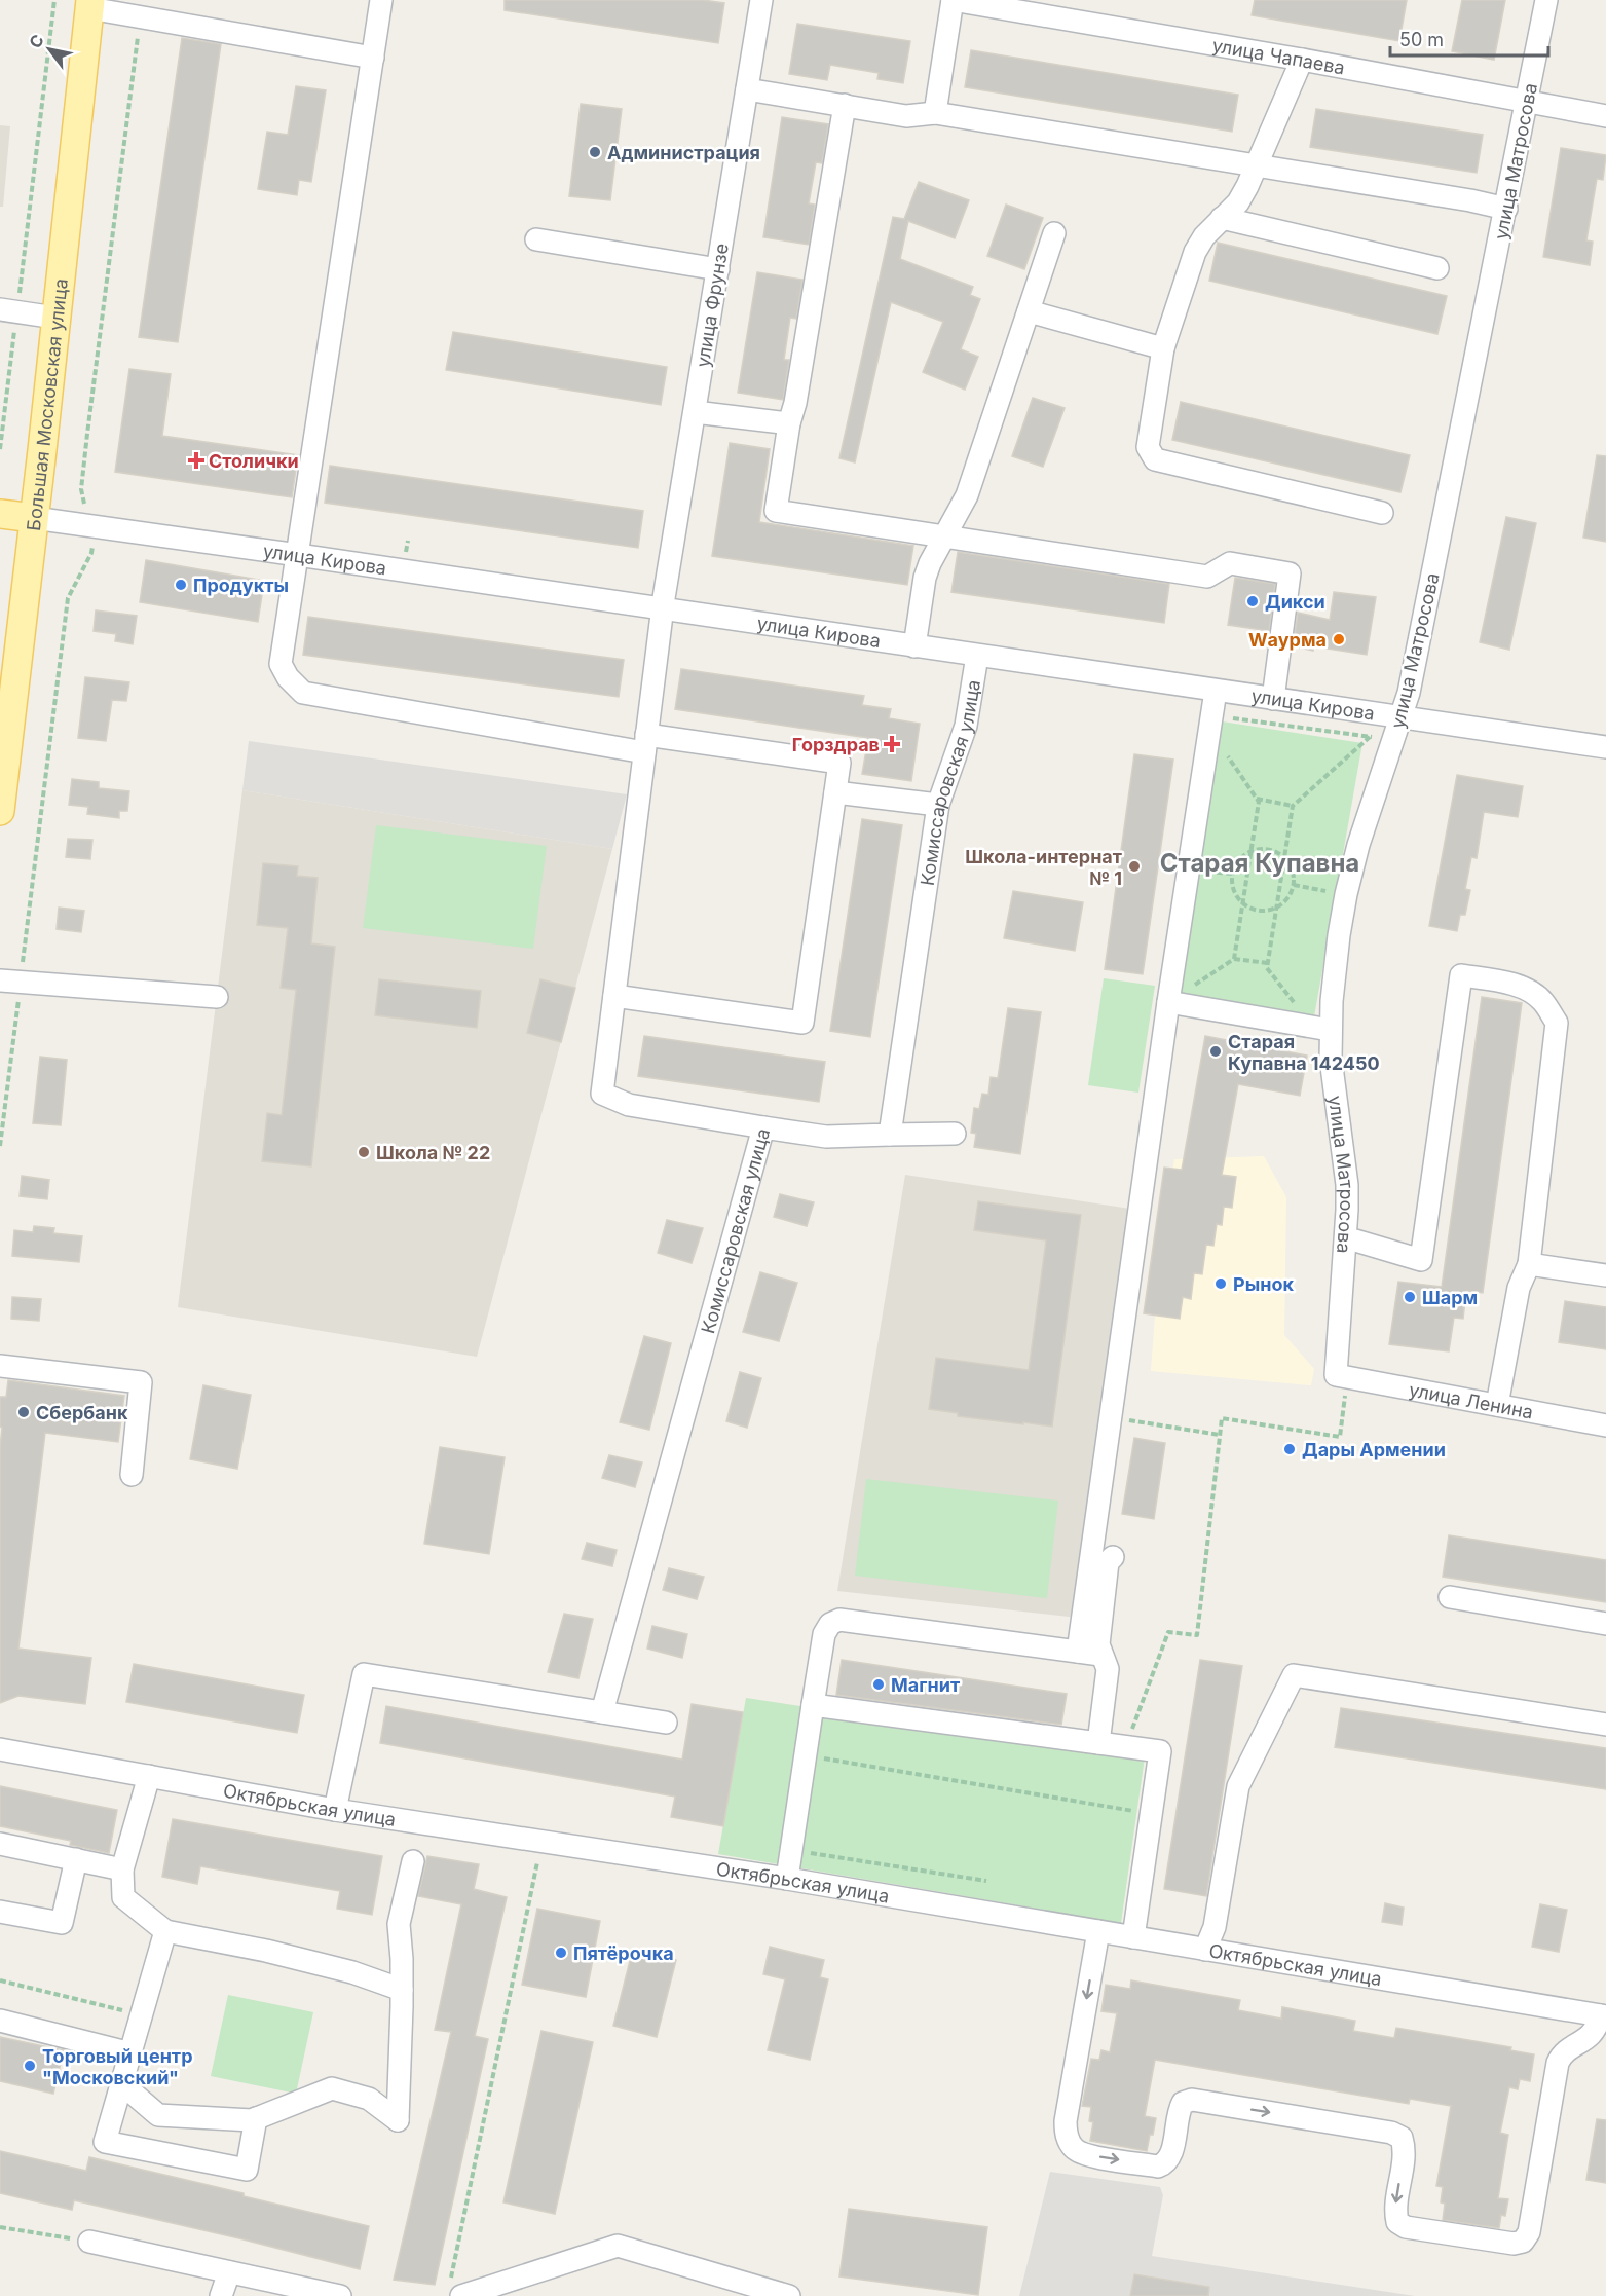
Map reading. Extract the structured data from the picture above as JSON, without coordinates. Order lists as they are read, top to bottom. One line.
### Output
{"streets":{"main road":["Большая Московская улица"],"street":["улица Чапаева","улица Матросова","улица Фрунзе","улица Кирова","Комиссаровская улица","улица Ленина","Октябрьская улица"]},"crossings":[["улица Чапаева","улица Матросова"],["улица Матросова","улица Кирова"],["улица Матросова","улица Ленина"],["улица Фрунзе","улица Кирова"],["улица Фрунзе","Комиссаровская улица"],["Большая Московская улица","улица Кирова"],["улица Кирова","Комиссаровская улица"]],"districts":["Старая Купавна"],"places":{"other":["Администрация","Продукты","Дикси","Wаурма","Школа-интернат № 1","Старая Купавна 142450","Школа № 22","Рынок","Шарм","Сбербанк","Дары Армении","Магнит","Пятёрочка","Торговый центр \"Московский\""],"health":["Столички","Горздрав"]},"scale_bar":"50 m","north":"top left"}
